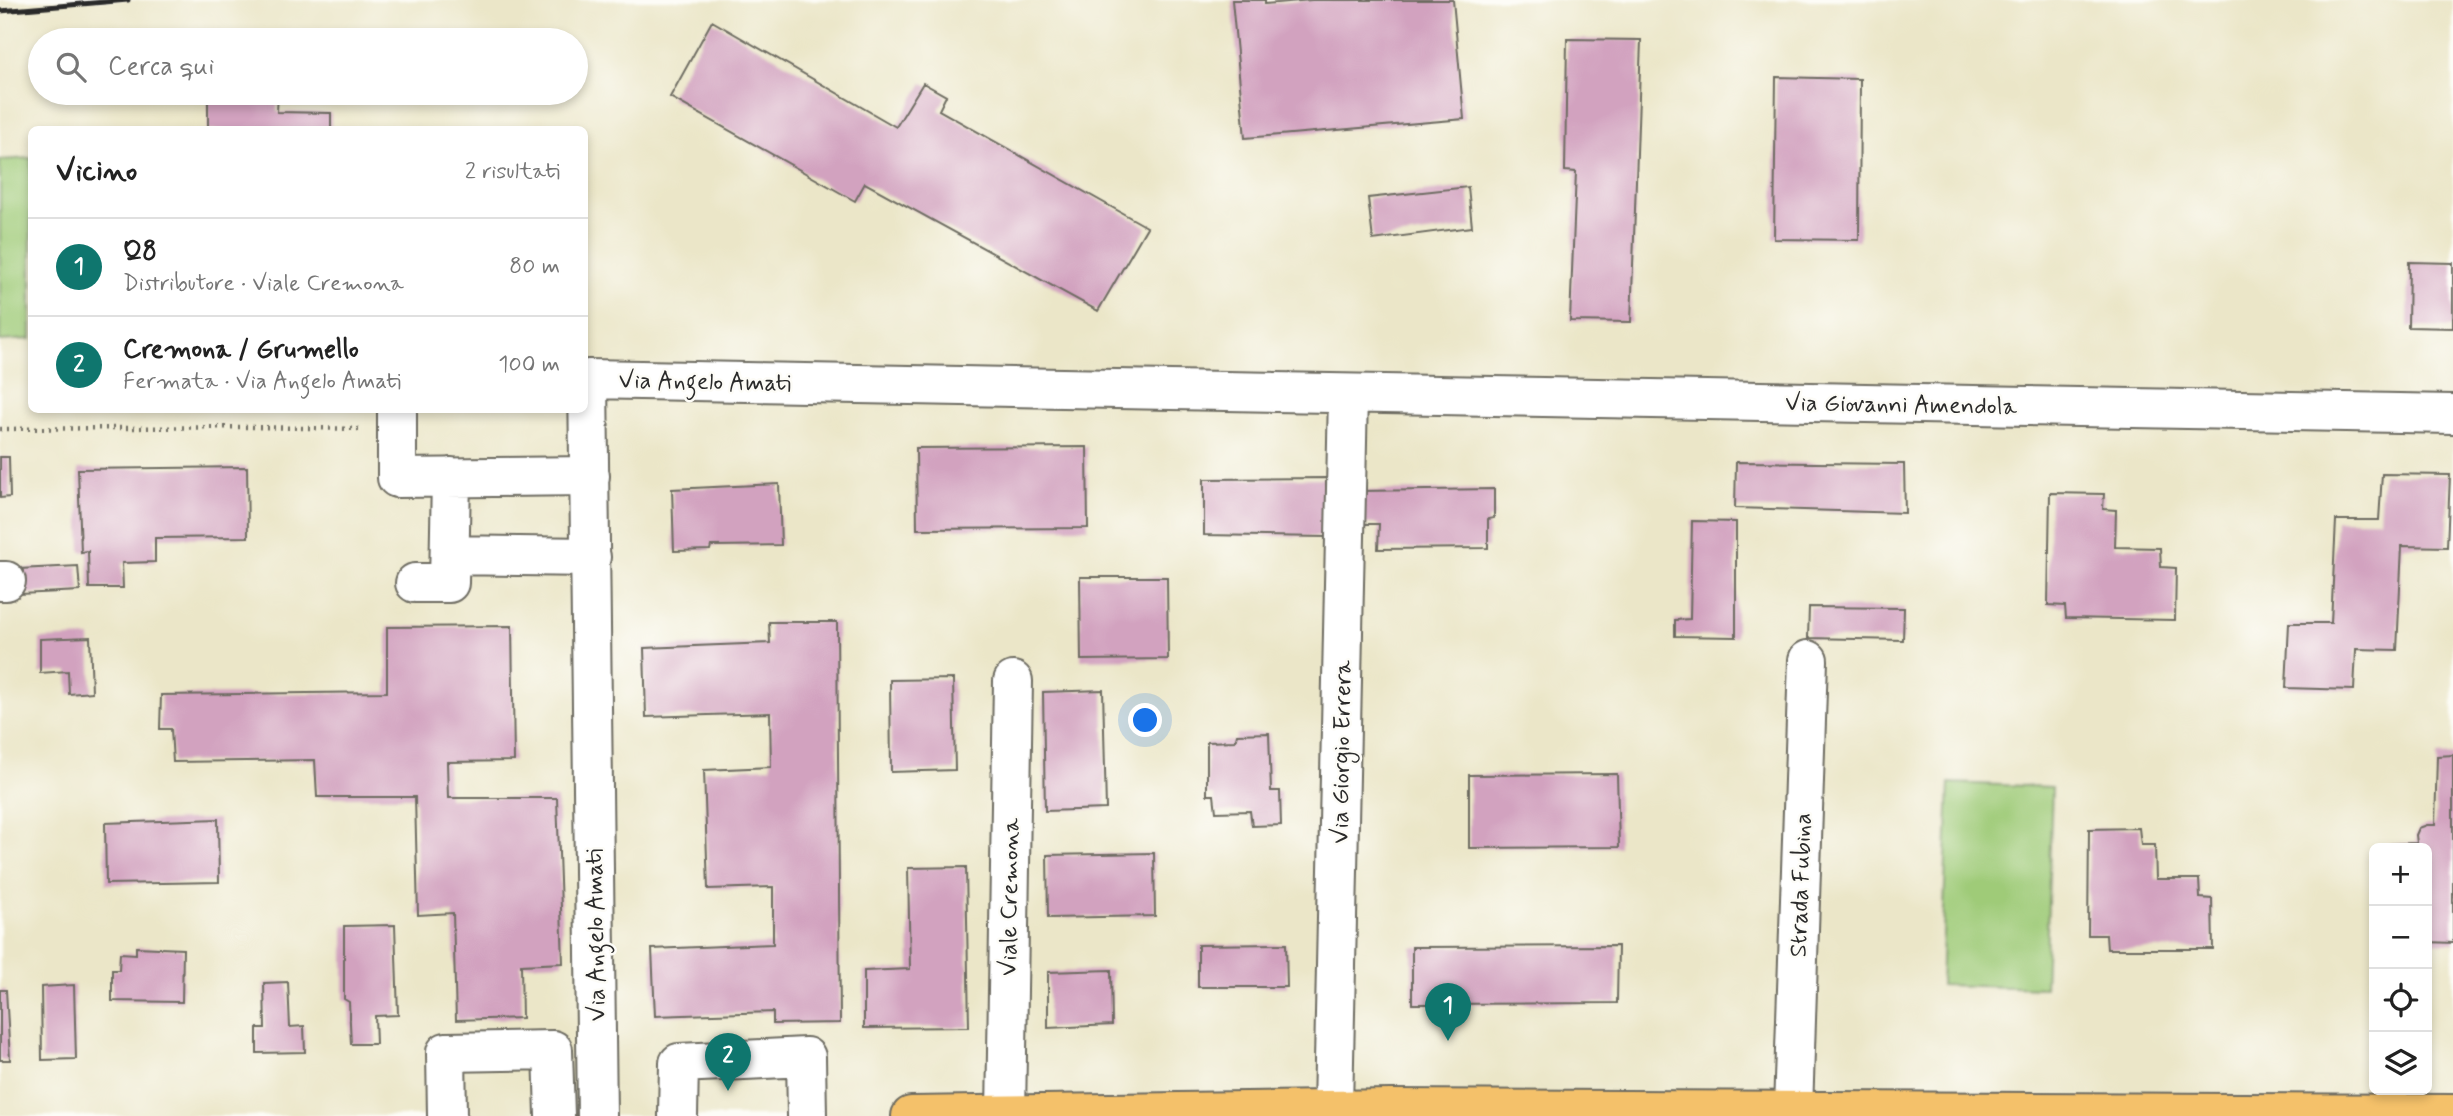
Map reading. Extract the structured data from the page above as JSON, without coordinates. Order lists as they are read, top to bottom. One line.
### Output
{"streets":{"street":["Via Angelo Amati","Via Giovanni Amendola","Via Giorgio Errera","Strada Fubina","Viale Cremona"]},"crossings":[["Via Angelo Amati","Via Giovanni Amendola"],["Via Angelo Amati","Via Giorgio Errera"],["Via Giovanni Amendola","Via Giorgio Errera"]],"page":{"search":"Cerca qui","heading":["Vicino","2 risultati"],"list":[{"mark":"1","name":"Q8","note":"Distributore · Viale Cremona","value":"80 m"},{"mark":"2","name":"Cremona / Grumello","note":"Fermata · Via Angelo Amati","value":"100 m"}],"map_buttons":["+","−"],"pins":["1","2"]}}
